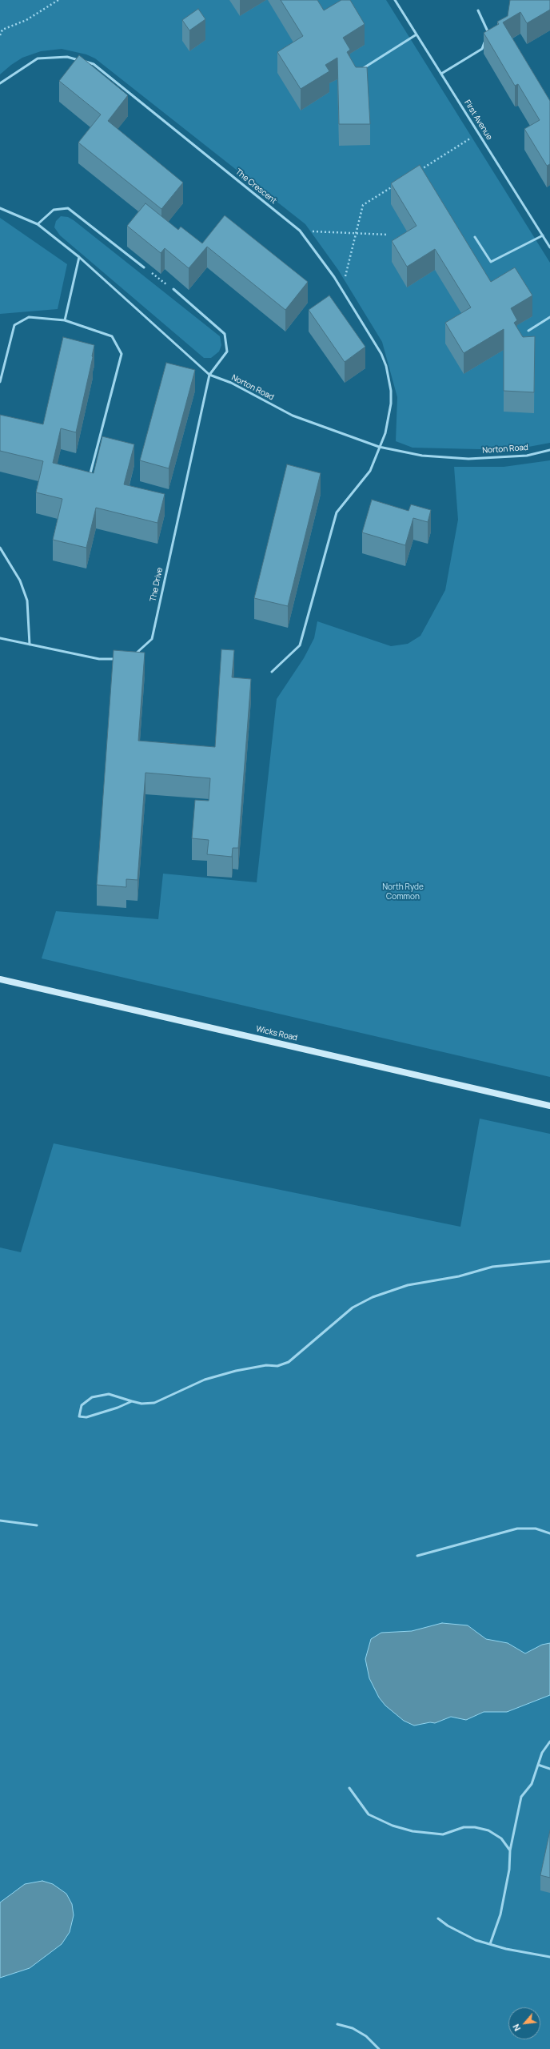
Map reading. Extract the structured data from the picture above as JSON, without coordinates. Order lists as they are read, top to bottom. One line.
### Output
{"streets":{"main road":["Wicks Road"],"lane":["First Avenue","The Crescent","Norton Road","The Drive"]},"crossings":[["The Crescent","Norton Road"],["Norton Road","The Drive"]],"parks":["North Ryde Common"],"north":"bottom left"}
